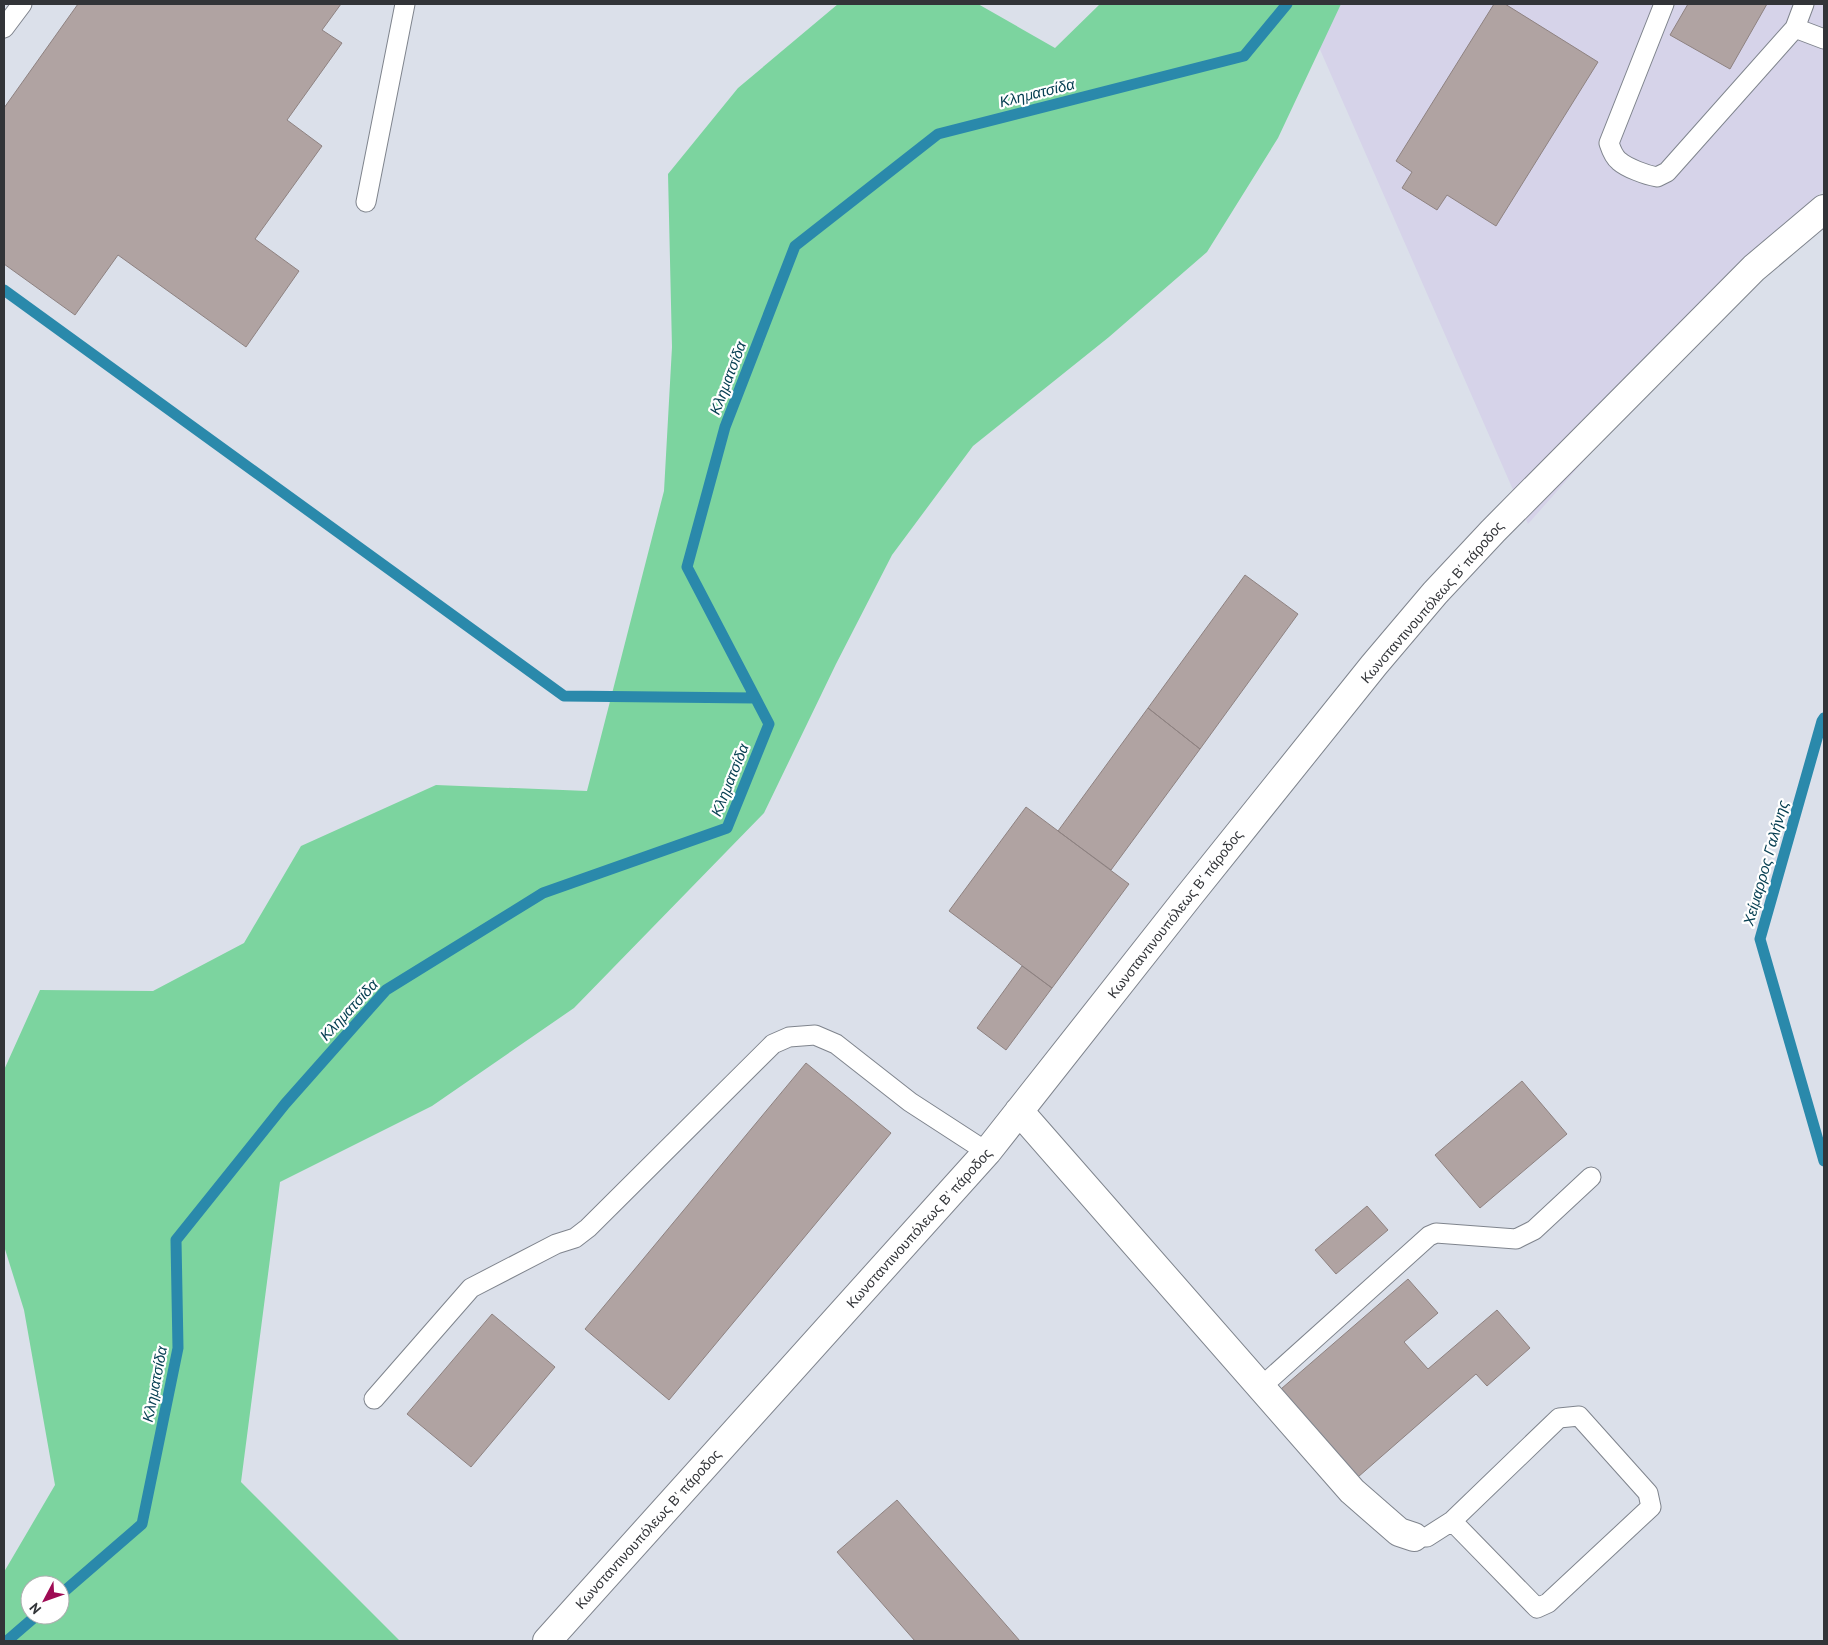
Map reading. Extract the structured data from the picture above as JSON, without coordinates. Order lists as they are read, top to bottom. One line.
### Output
{"streets":{"street":["Κωνσταντινουπόλεως Β' πάροδος"]},"water":["Κληματσίδα","Χείμαρρος Γαλήνης"],"north":"bottom left"}
